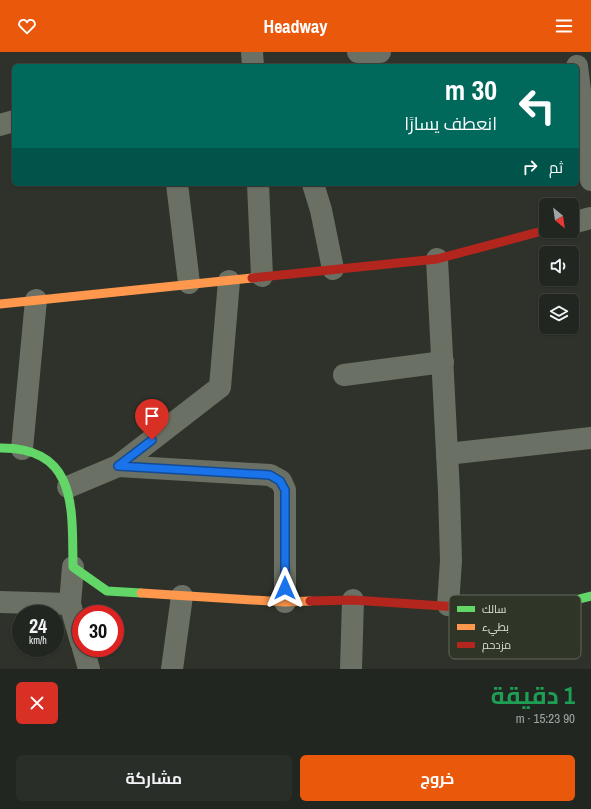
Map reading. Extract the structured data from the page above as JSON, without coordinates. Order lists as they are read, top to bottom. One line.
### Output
{"legend":["سالك","بطيء","مزدحم"],"north":"bottom right","page":{"header":"Headway","turn":["30 m","انعطف يسارًا"],"then":"ثم","speed":"24 km/h","limit":"30","heading":["1 دقيقة","90 m · 15:23"],"buttons":["خروج","مشاركة"]}}
